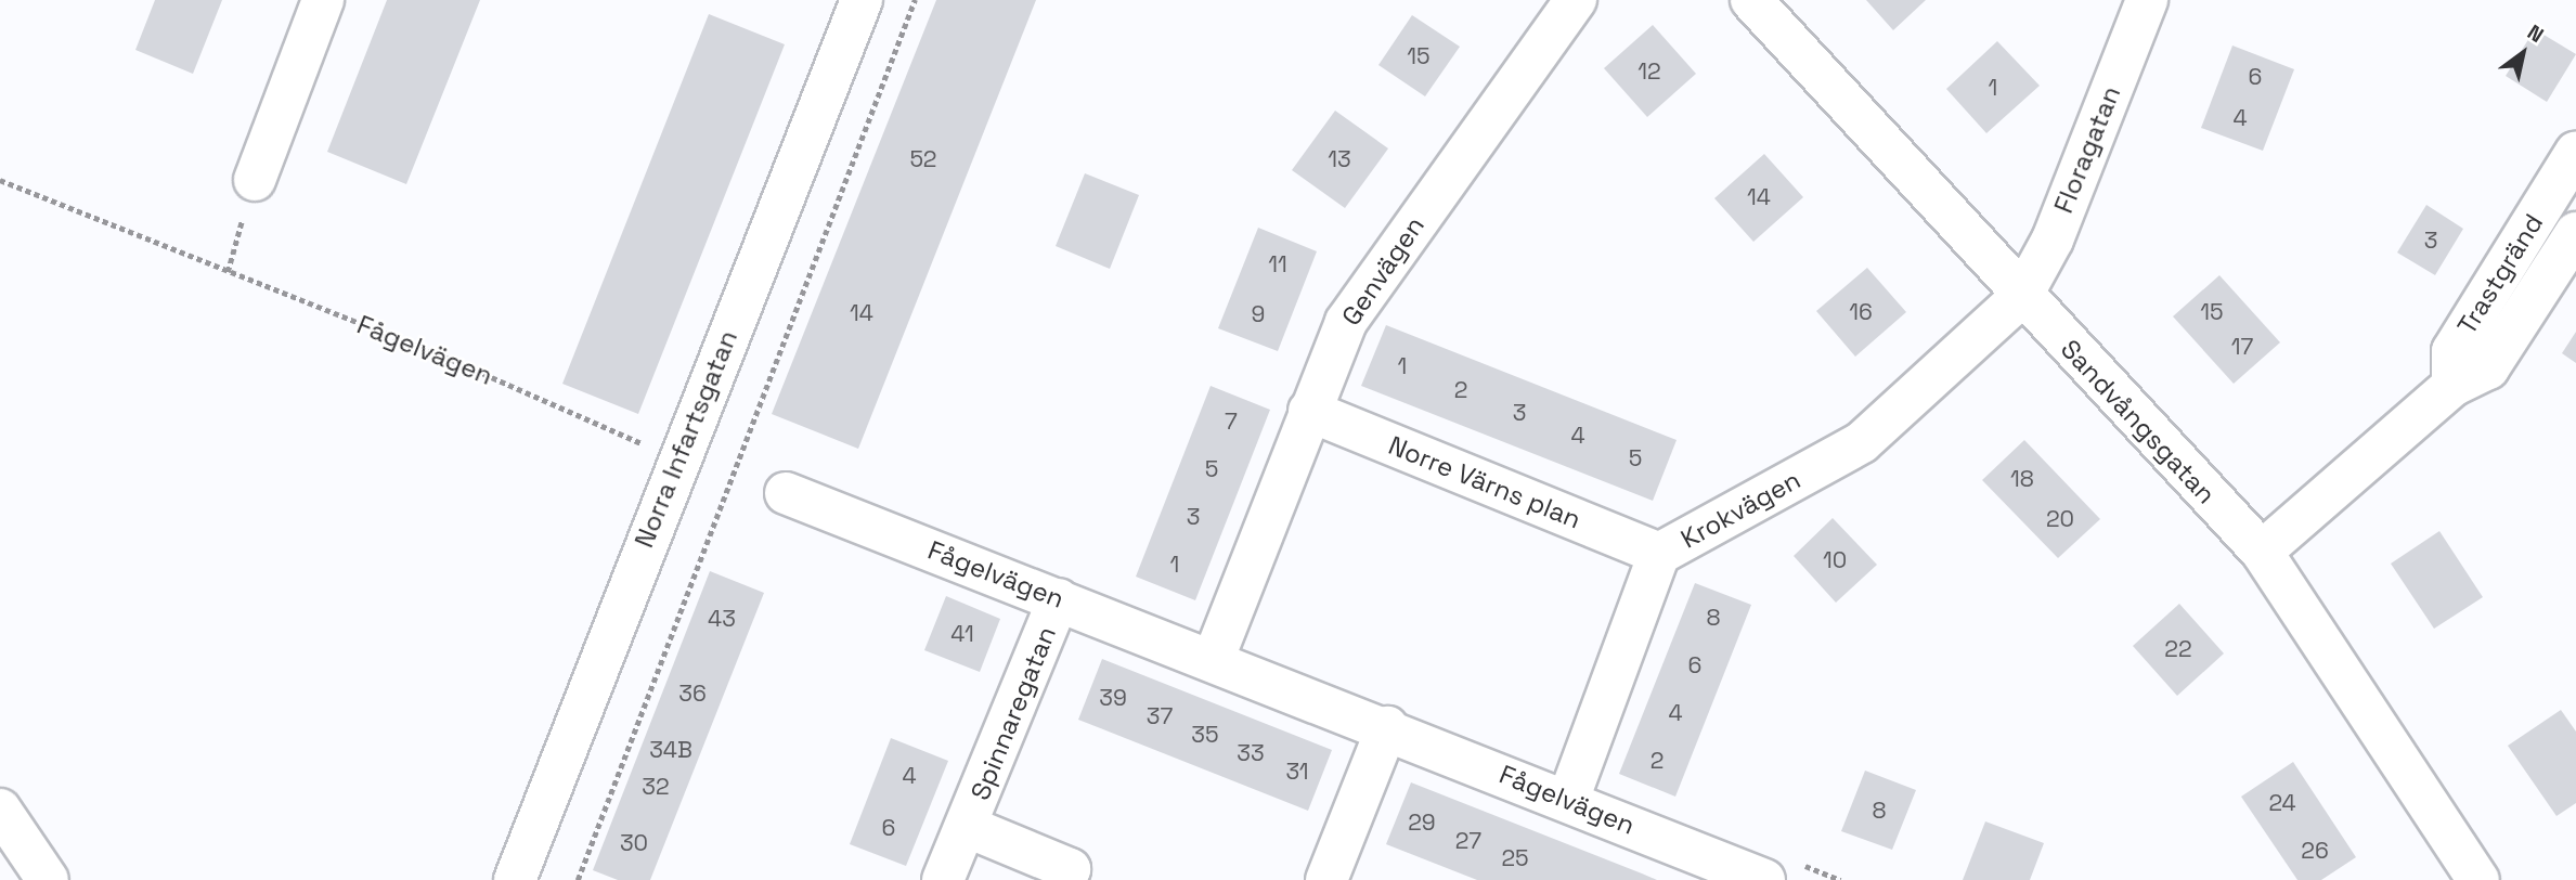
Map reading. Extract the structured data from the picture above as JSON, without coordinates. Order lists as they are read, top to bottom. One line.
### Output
{"streets":{"street":["Floragatan","Genvägen","Trastgränd","Fågelvägen","Sandvångsgatan","Norra Infartsgatan","Norre Värns plan","Krokvägen","Spinnaregatan"]},"crossings":[["Floragatan","Sandvångsgatan"],["Floragatan","Krokvägen"],["Genvägen","Fågelvägen"],["Genvägen","Norre Värns plan"],["Fågelvägen","Norra Infartsgatan"],["Fågelvägen","Krokvägen"],["Fågelvägen","Spinnaregatan"],["Sandvångsgatan","Krokvägen"],["Norre Värns plan","Krokvägen"]],"house_numbers":["15","12","6","1","4","52","13","14","3","11","16","15","14","9","17","1","2","3","7","4","5","5","18","3","20","10","1","8","43","41","22","6","36","39","4","37","35","34B","33","2","31","4","32","24","8","29","6","27","30","26","25"],"north":"top right"}
